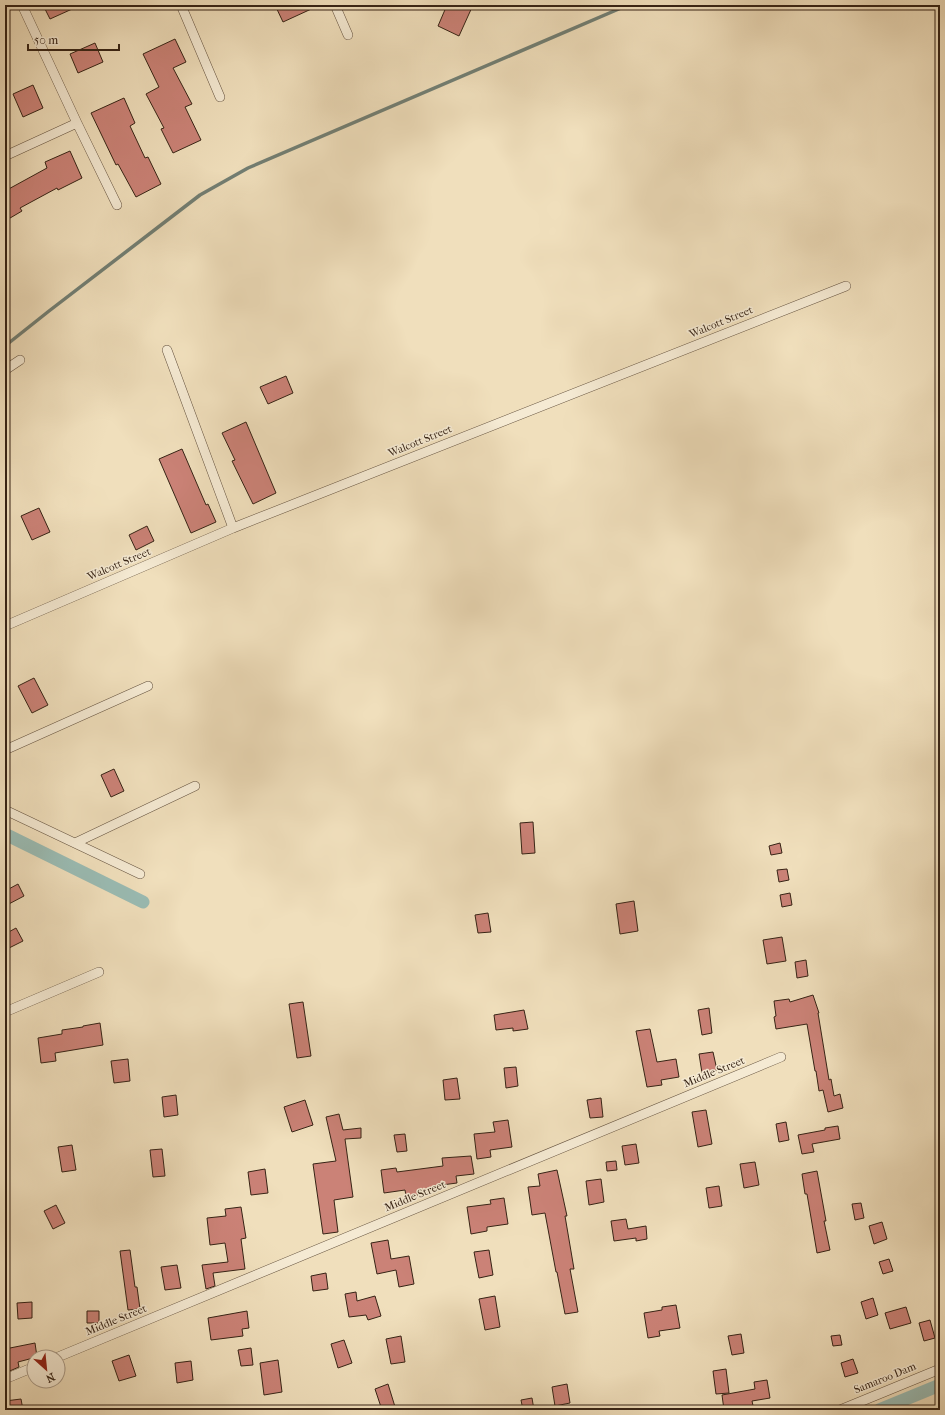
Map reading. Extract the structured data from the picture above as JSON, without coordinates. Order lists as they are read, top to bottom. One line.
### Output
{"streets":{"street":["Walcott Street","Middle Street","Samaroo Dam"]},"scale_bar":"50 m","north":"bottom right"}
